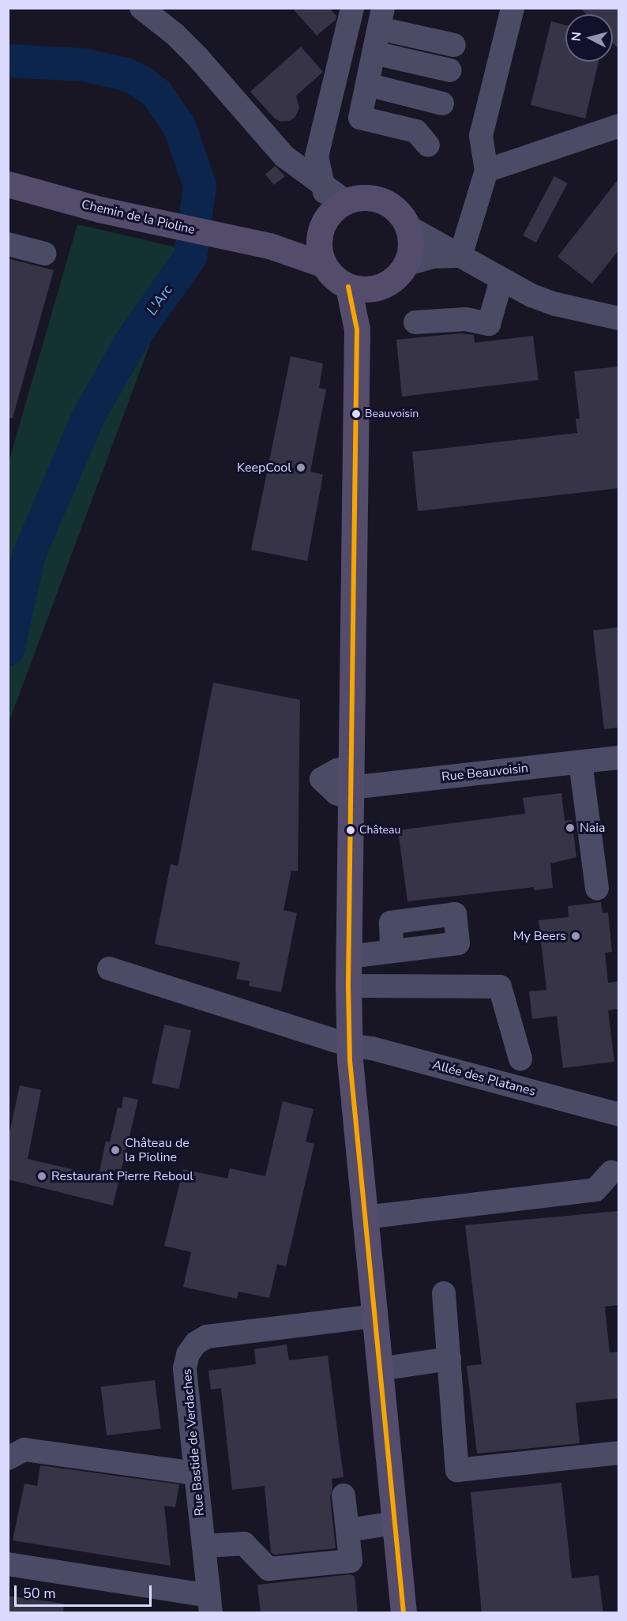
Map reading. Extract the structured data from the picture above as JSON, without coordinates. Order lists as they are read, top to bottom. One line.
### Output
{"streets":{"main road":["Chemin de la Pioline"],"street":["Rue Beauvoisin","Allée des Platanes","Rue Bastide de Verdaches"]},"water":["L'Arc"],"places":["Beauvoisin","KeepCool","Naia","Château","My Beers","Château de la Pioline","Restaurant Pierre Reboul"],"scale_bar":"50 m","north":"left"}
